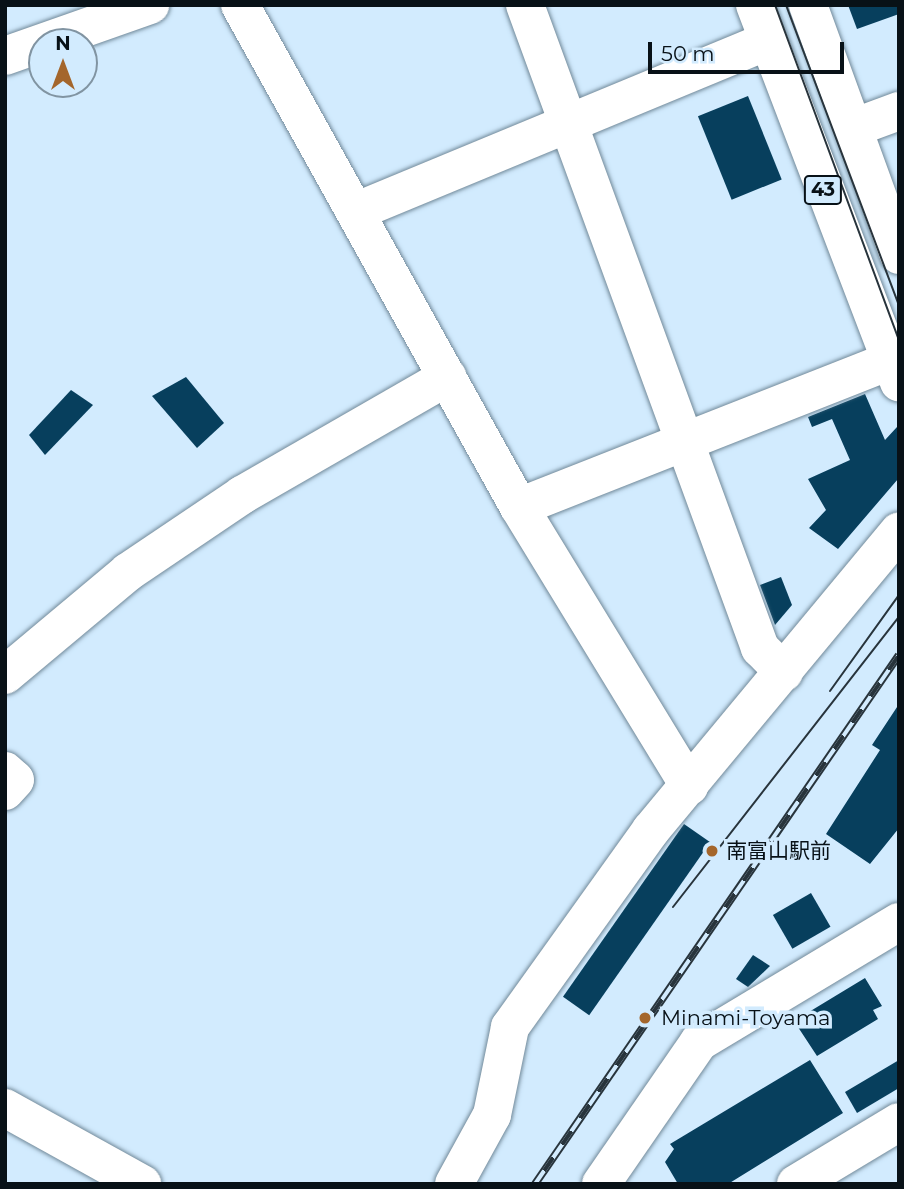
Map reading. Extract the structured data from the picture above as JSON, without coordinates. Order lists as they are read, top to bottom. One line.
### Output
{"streets":{"street":["43"]},"places":["南富山駅前","Minami-Toyama"],"scale_bar":"50 m","north":"top"}
